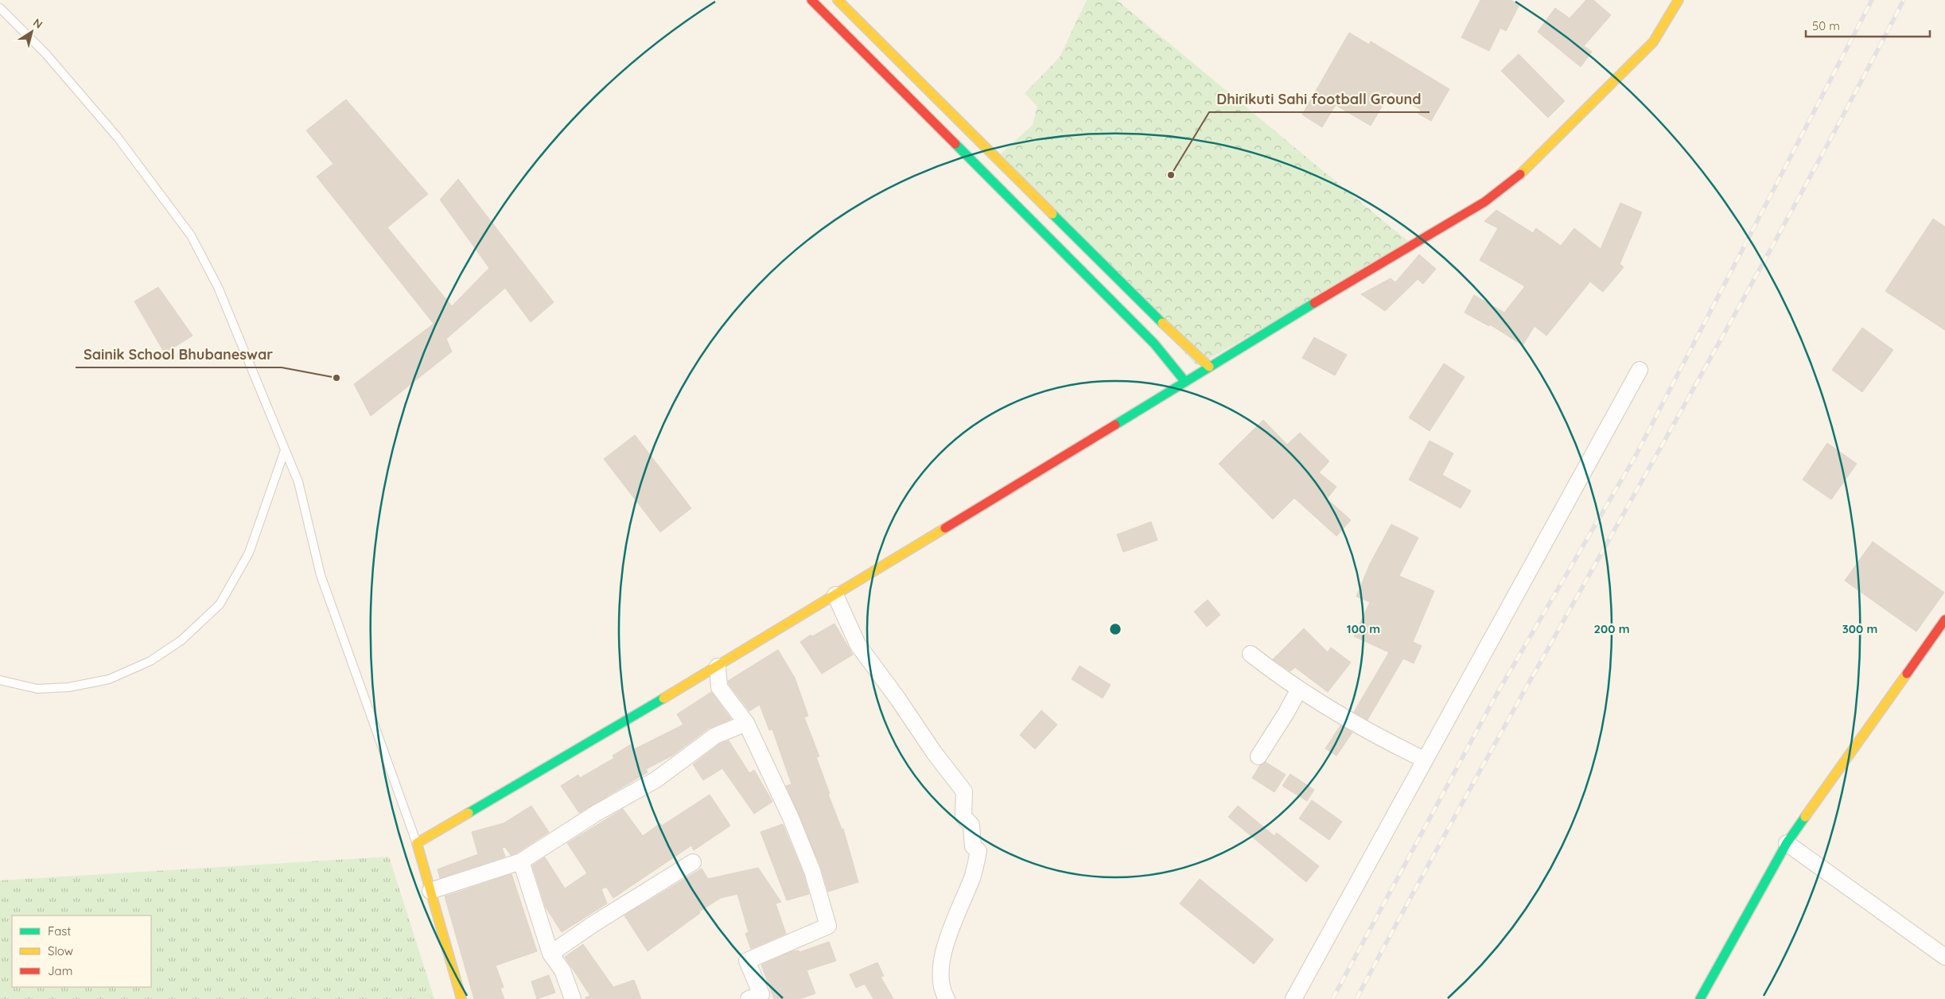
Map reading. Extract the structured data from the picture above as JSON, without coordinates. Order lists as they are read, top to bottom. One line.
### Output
{"places":["Dhirikuti Sahi football Ground","Sainik School Bhubaneswar"],"legend":["Fast","Slow","Jam"],"scale_bar":"50 m","north":"top right","rings":["100 m","200 m","300 m"]}
